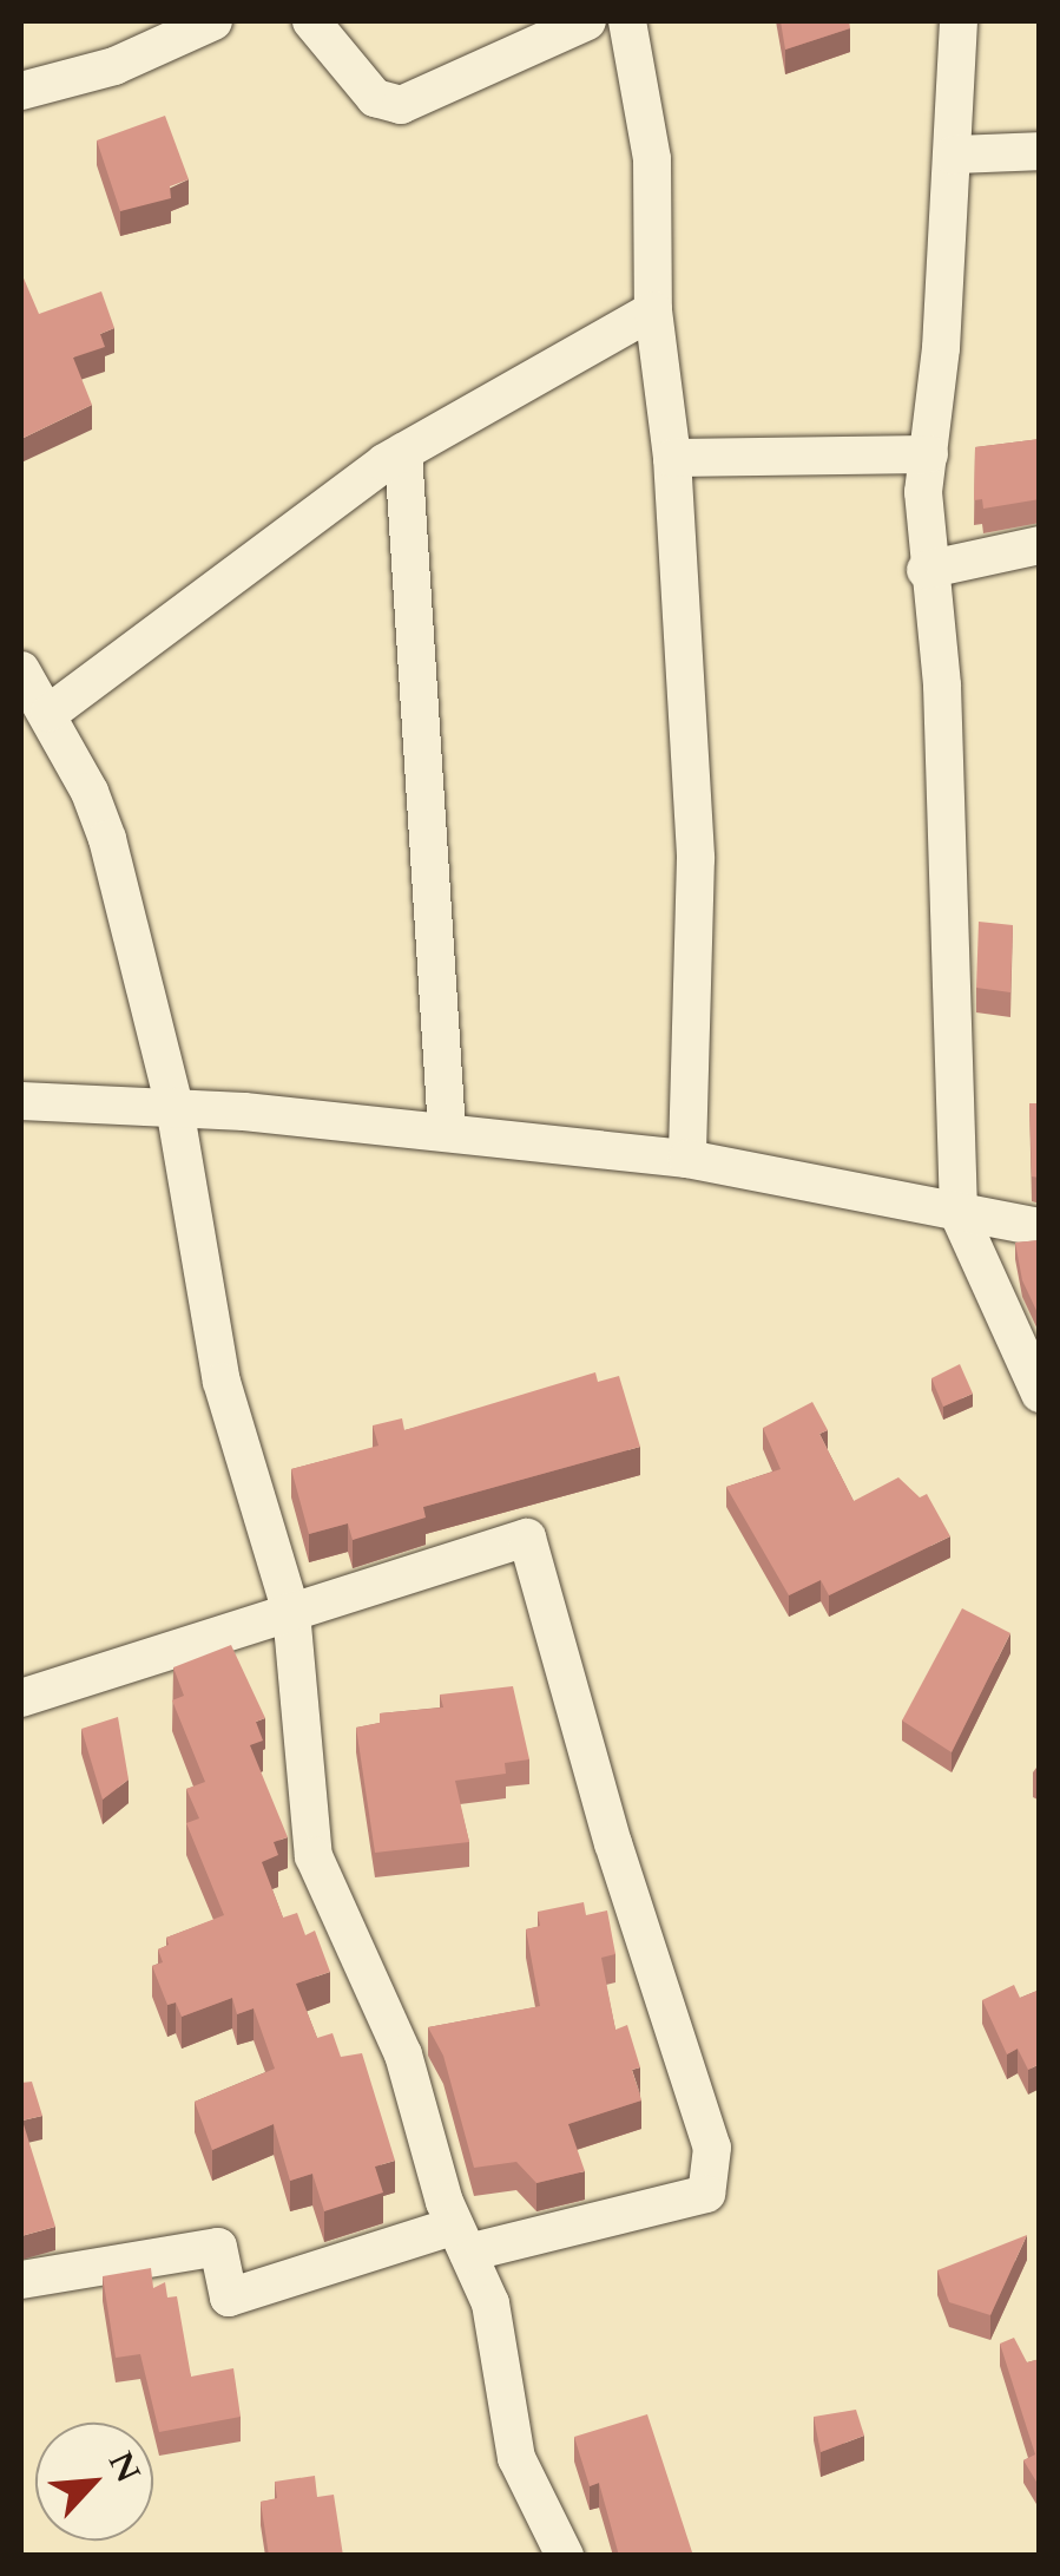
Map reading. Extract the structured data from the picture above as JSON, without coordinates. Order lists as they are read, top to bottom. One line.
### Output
{"north":"top right"}
